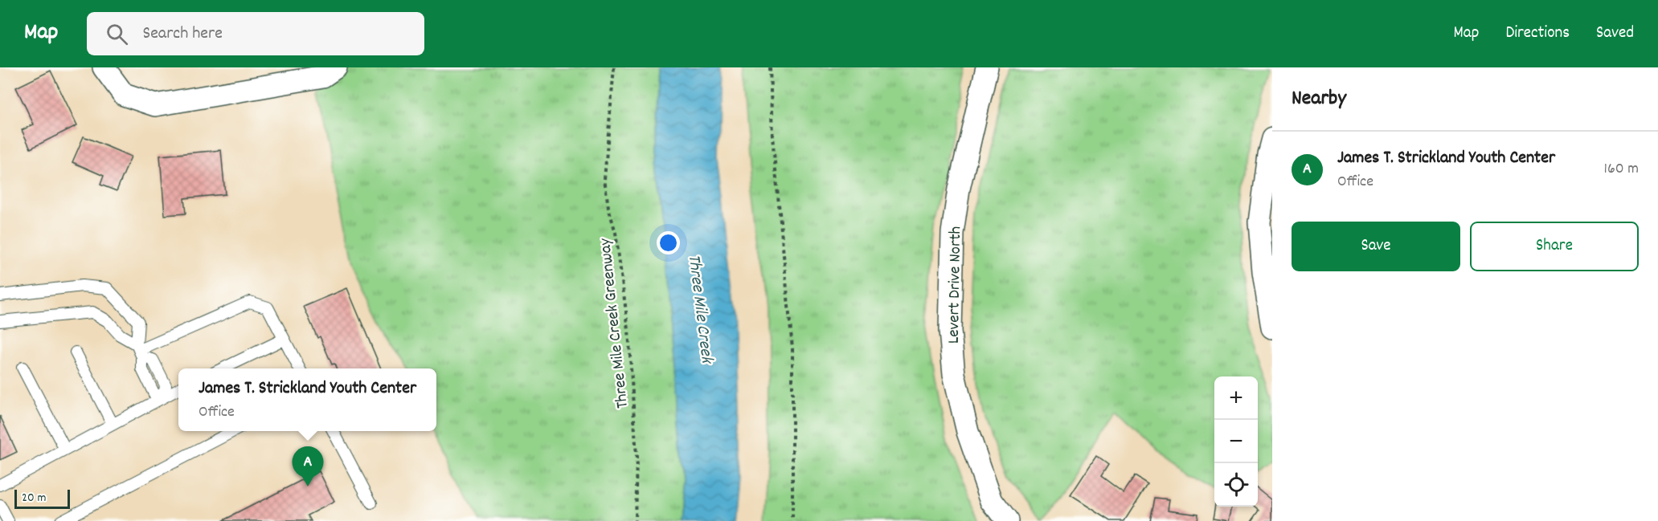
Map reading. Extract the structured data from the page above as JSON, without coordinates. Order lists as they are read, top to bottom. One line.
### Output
{"streets":{"street":["Levert Drive North"],"path":["Three Mile Creek Greenway"]},"water":["Three Mile Creek"],"scale_bar":"20 m","page":{"header":"Map","search":"Search here","nav":["Map","Directions","Saved"],"heading":"Nearby","list":[{"mark":"A","name":"James T. Strickland Youth Center","note":"Office","value":"160 m"}],"buttons":["Save","Share"],"popup":["James T. Strickland Youth Center","Office"],"map_buttons":["+","−"],"pins":"A","scale":"20 m"}}
